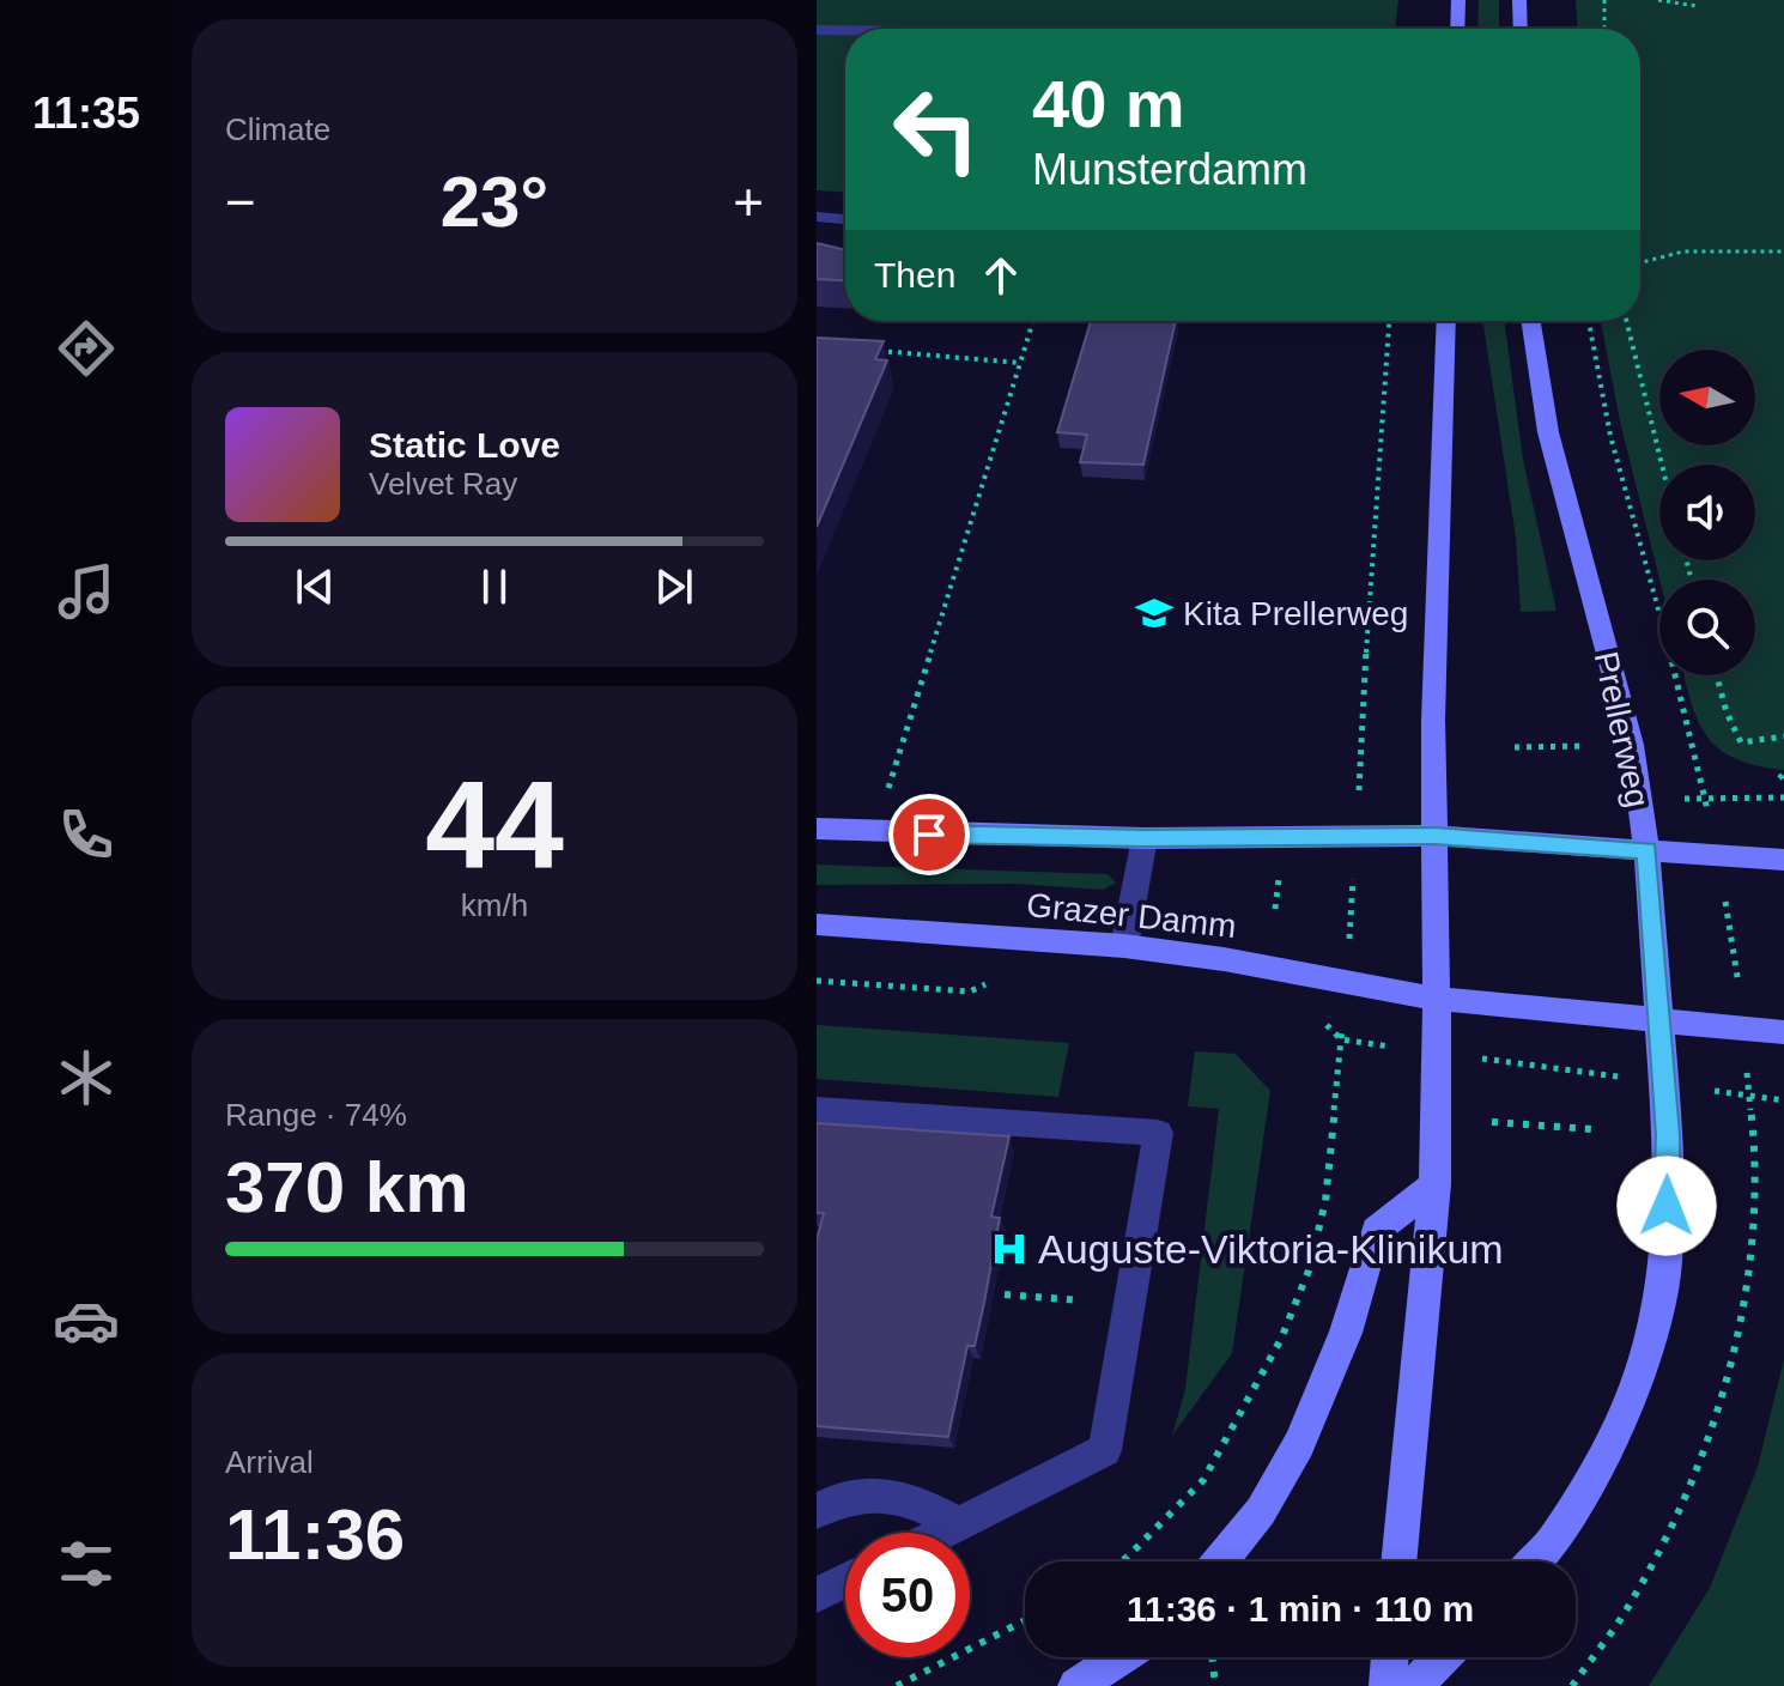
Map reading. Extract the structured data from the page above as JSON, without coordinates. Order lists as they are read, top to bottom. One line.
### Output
{"streets":{"main road":["Prellerweg","Grazer Damm"]},"crossings":[["Prellerweg","Grazer Damm"]],"places":{"school or university":["Kita Prellerweg"],"hospital":["Auguste-Viktoria-Klinikum"]},"north":"left","page":{"tabs":"11:35","tile":["Climate",["44","km/h"],["Range · 74%","370 km"],["Arrival","11:36"]],"turn":["40 m","Munsterdamm"],"heat":["−","23°","+"],"then":"Then","song":["Static Love","Velvet Ray"],"limit":"50","trip":"11:36 · 1 min · 110 m"}}
